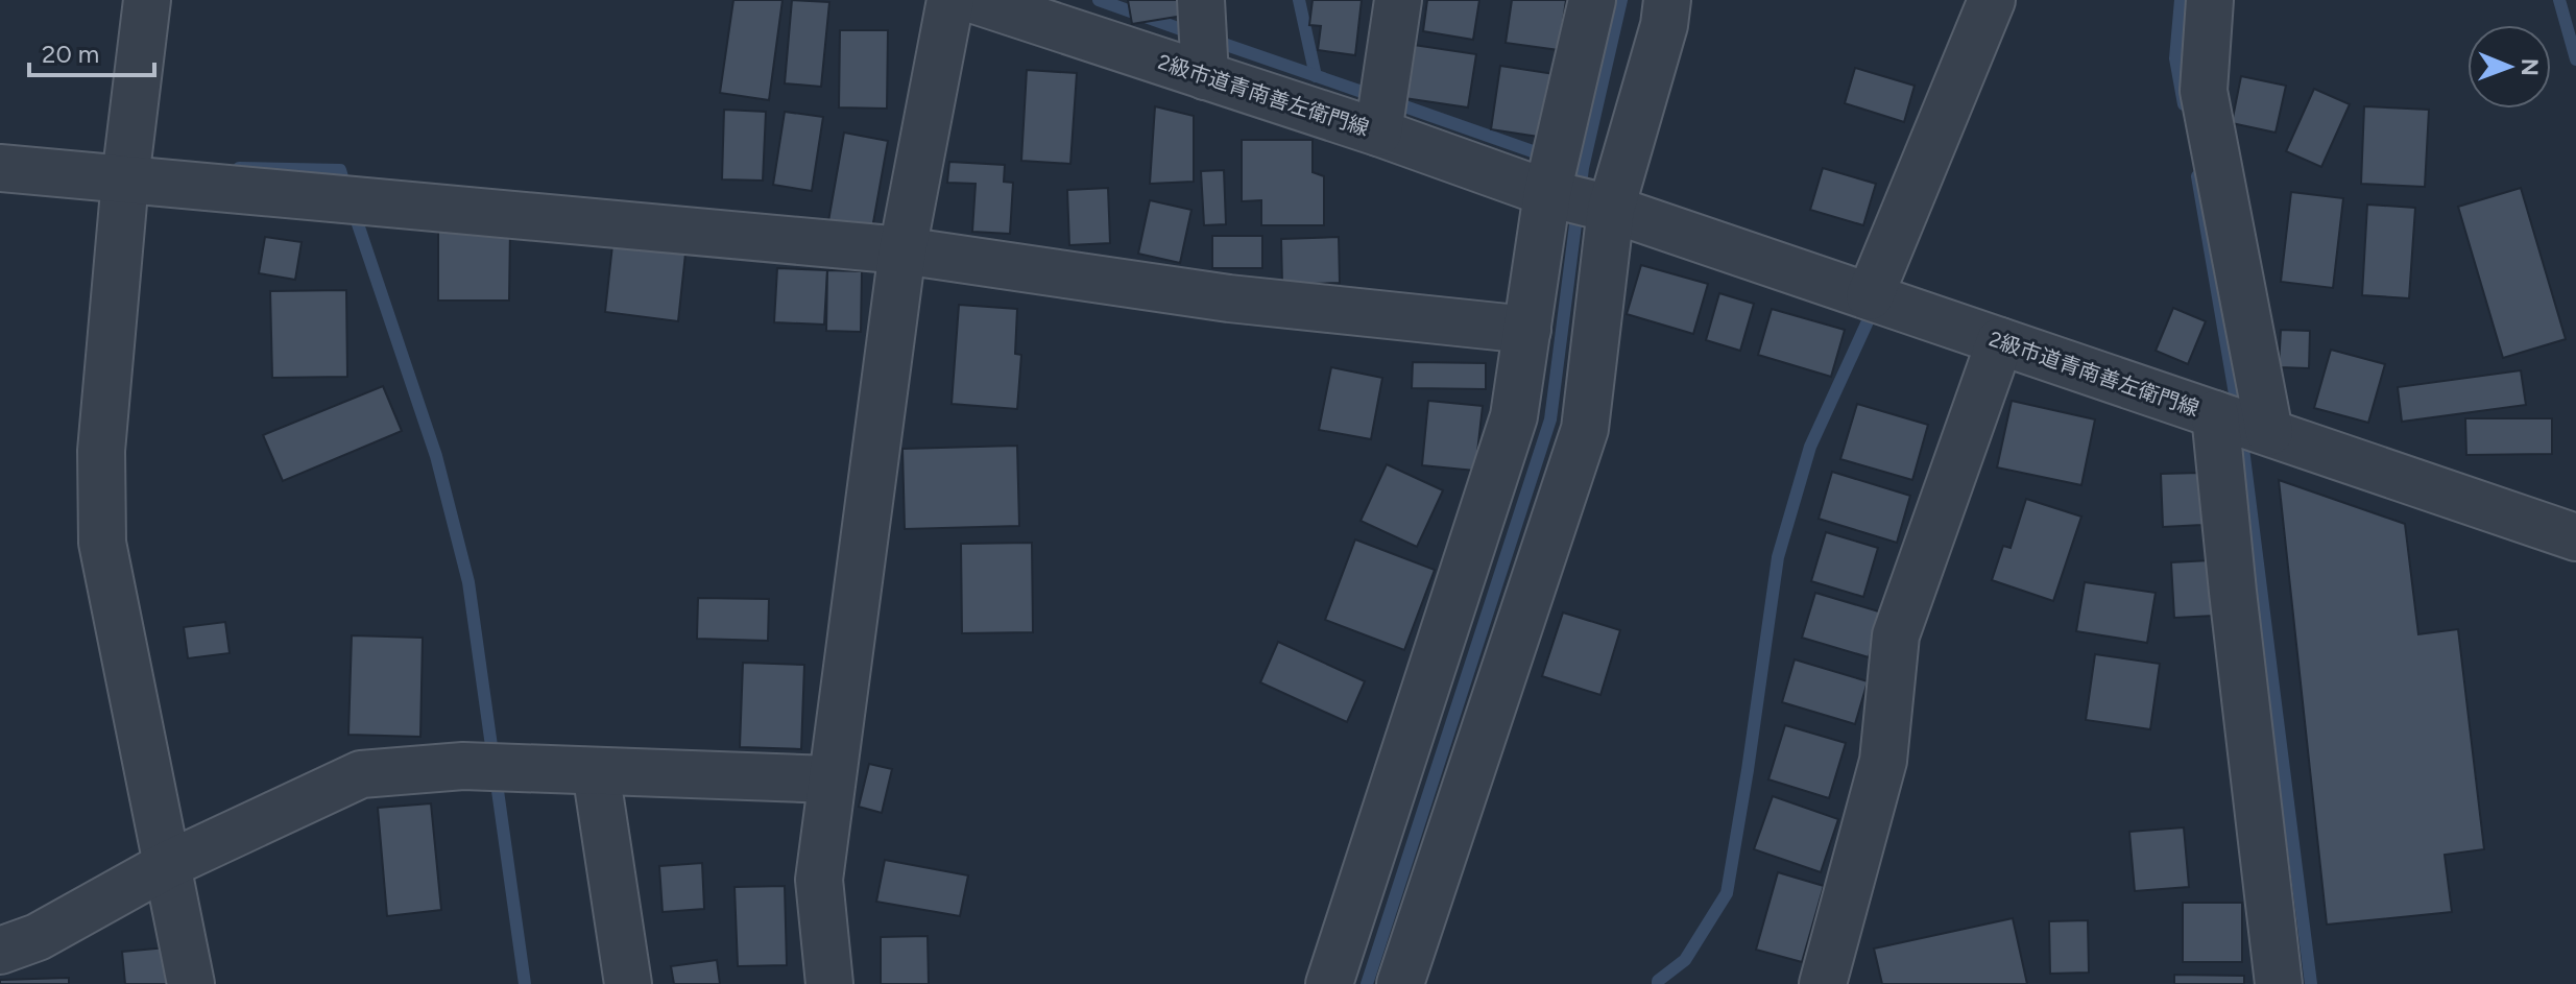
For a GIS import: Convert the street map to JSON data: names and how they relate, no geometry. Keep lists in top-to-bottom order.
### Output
{
  "streets": {
    "street": ["2級市道青南善左衛門線"]
  },
  "scale_bar": "20 m",
  "north": "right"
}
